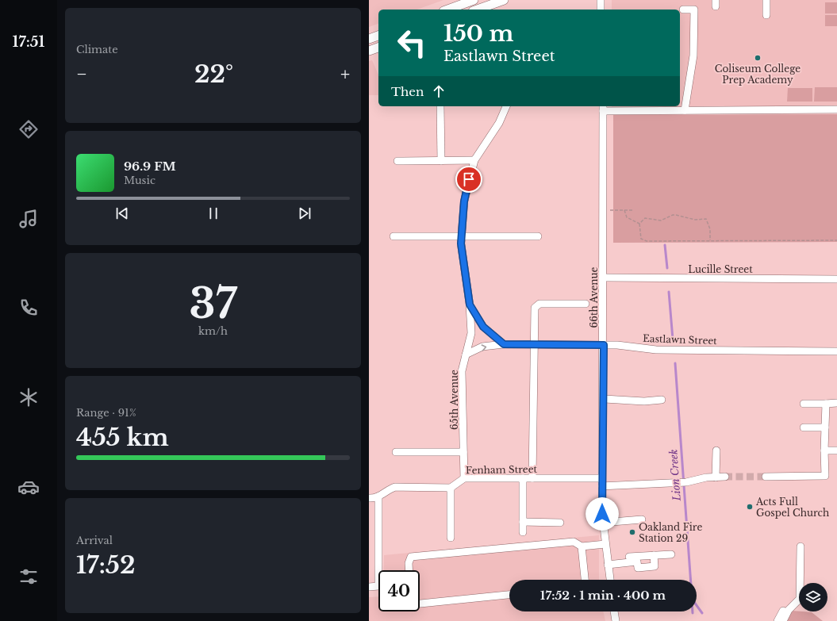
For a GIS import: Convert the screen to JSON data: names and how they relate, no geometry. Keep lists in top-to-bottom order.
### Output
{
  "streets": {
    "street": [
      "Lucille Street",
      "66th Avenue",
      "Eastlawn Street",
      "65th Avenue",
      "Fenham Street"
    ]
  },
  "crossings": [
    ["Lucille Street", "66th Avenue"],
    ["66th Avenue", "Eastlawn Street"],
    ["66th Avenue", "Fenham Street"],
    ["Eastlawn Street", "65th Avenue"],
    ["65th Avenue", "Fenham Street"]
  ],
  "water": ["Lion Creek"],
  "places": ["Coliseum College Prep Academy", "Acts Full Gospel Church", "Oakland Fire Station 29"],
  "page": {
    "tabs": "17:51",
    "tile": [
      "Climate",
      ["37", "km/h"],
      ["Range · 91%", "455 km"],
      ["Arrival", "17:52"]
    ],
    "turn": ["150 m", "Eastlawn Street"],
    "heat": ["−", "22°", "+"],
    "then": "Then",
    "song": ["96.9 FM", "Music"],
    "limit": "40",
    "trip": "17:52 · 1 min · 400 m"
  }
}
